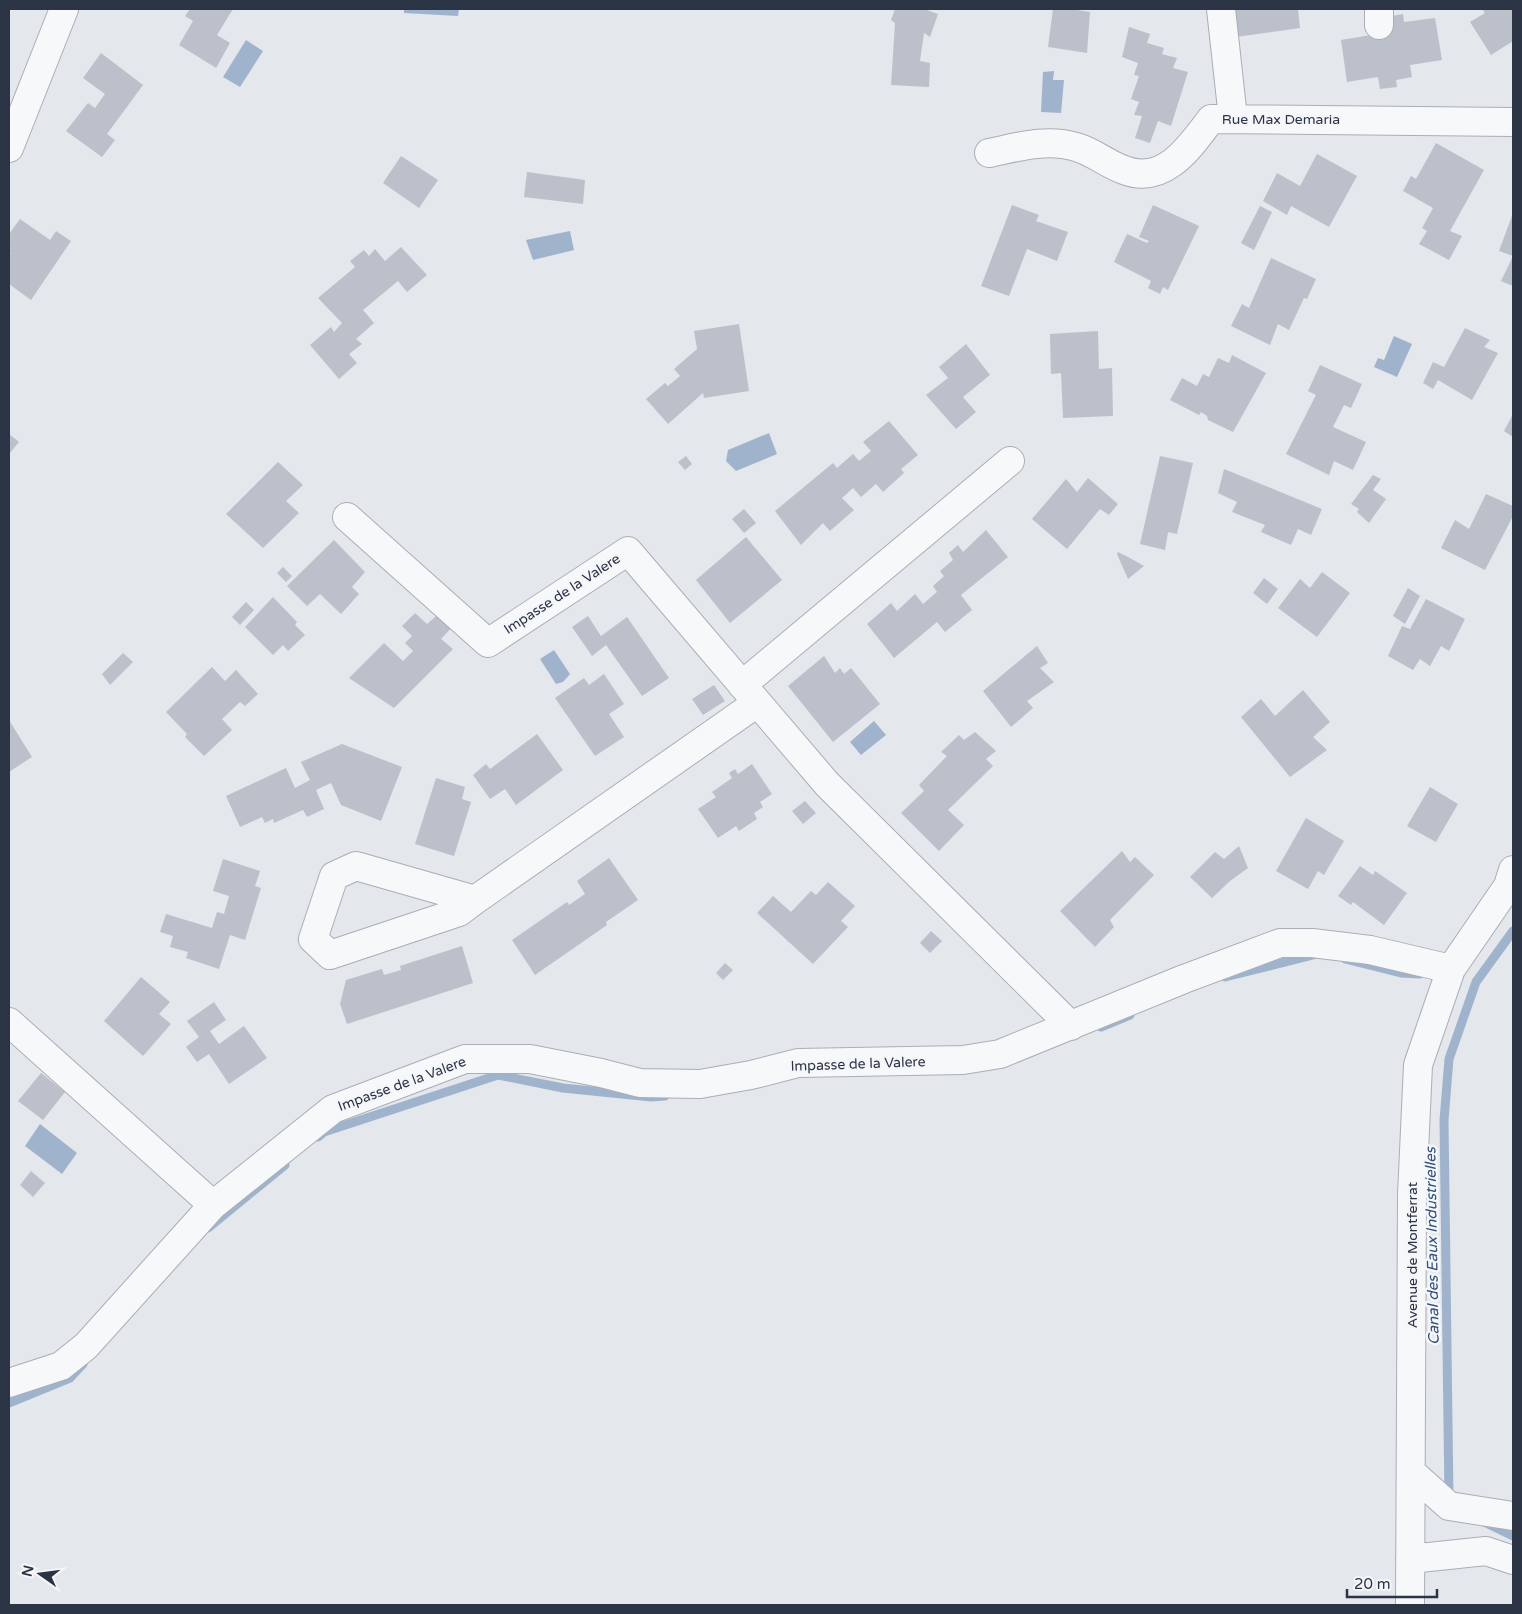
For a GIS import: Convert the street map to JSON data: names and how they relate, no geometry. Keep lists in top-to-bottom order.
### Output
{
  "streets": {
    "street": ["Rue Max Demaria", "Impasse de la Valere", "Avenue de Montferrat"]
  },
  "crossings": [
    ["Impasse de la Valere", "Avenue de Montferrat"]
  ],
  "water": ["Canal des Eaux Industrielles"],
  "scale_bar": "20 m",
  "north": "left"
}
